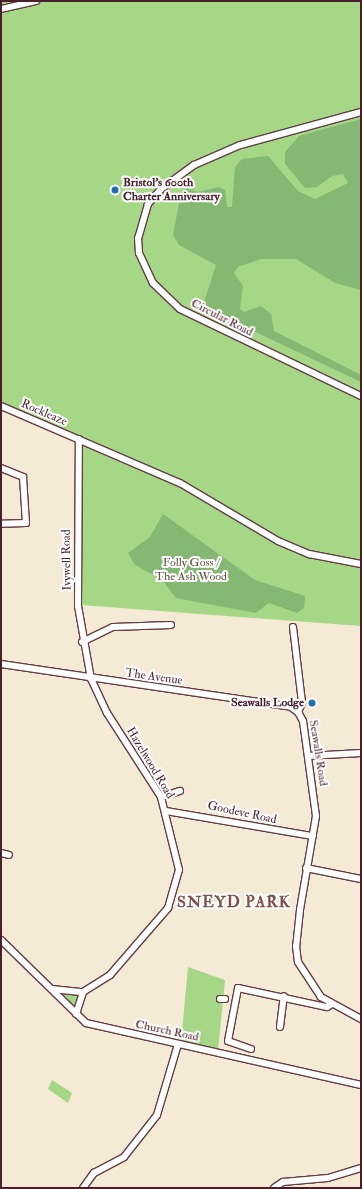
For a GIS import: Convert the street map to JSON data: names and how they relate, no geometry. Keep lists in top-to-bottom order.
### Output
{
  "streets": {
    "street": [
      "Circular Road",
      "Rockleaze",
      "Ivywell Road",
      "The Avenue",
      "Seawalls Road",
      "Hazelwood Road",
      "Goodeve Road",
      "Church Road"
    ]
  },
  "crossings": [
    ["Rockleaze", "Ivywell Road"],
    ["Ivywell Road", "The Avenue"],
    ["Ivywell Road", "Hazelwood Road"],
    ["The Avenue", "Seawalls Road"],
    ["The Avenue", "Hazelwood Road"],
    ["Seawalls Road", "Goodeve Road"],
    ["Hazelwood Road", "Goodeve Road"]
  ],
  "districts": ["SNEYD PARK"],
  "parks": ["Folly Goss / The Ash Wood"],
  "places": ["Bristol's 600th Charter Anniversary", "Seawalls Lodge"]
}
